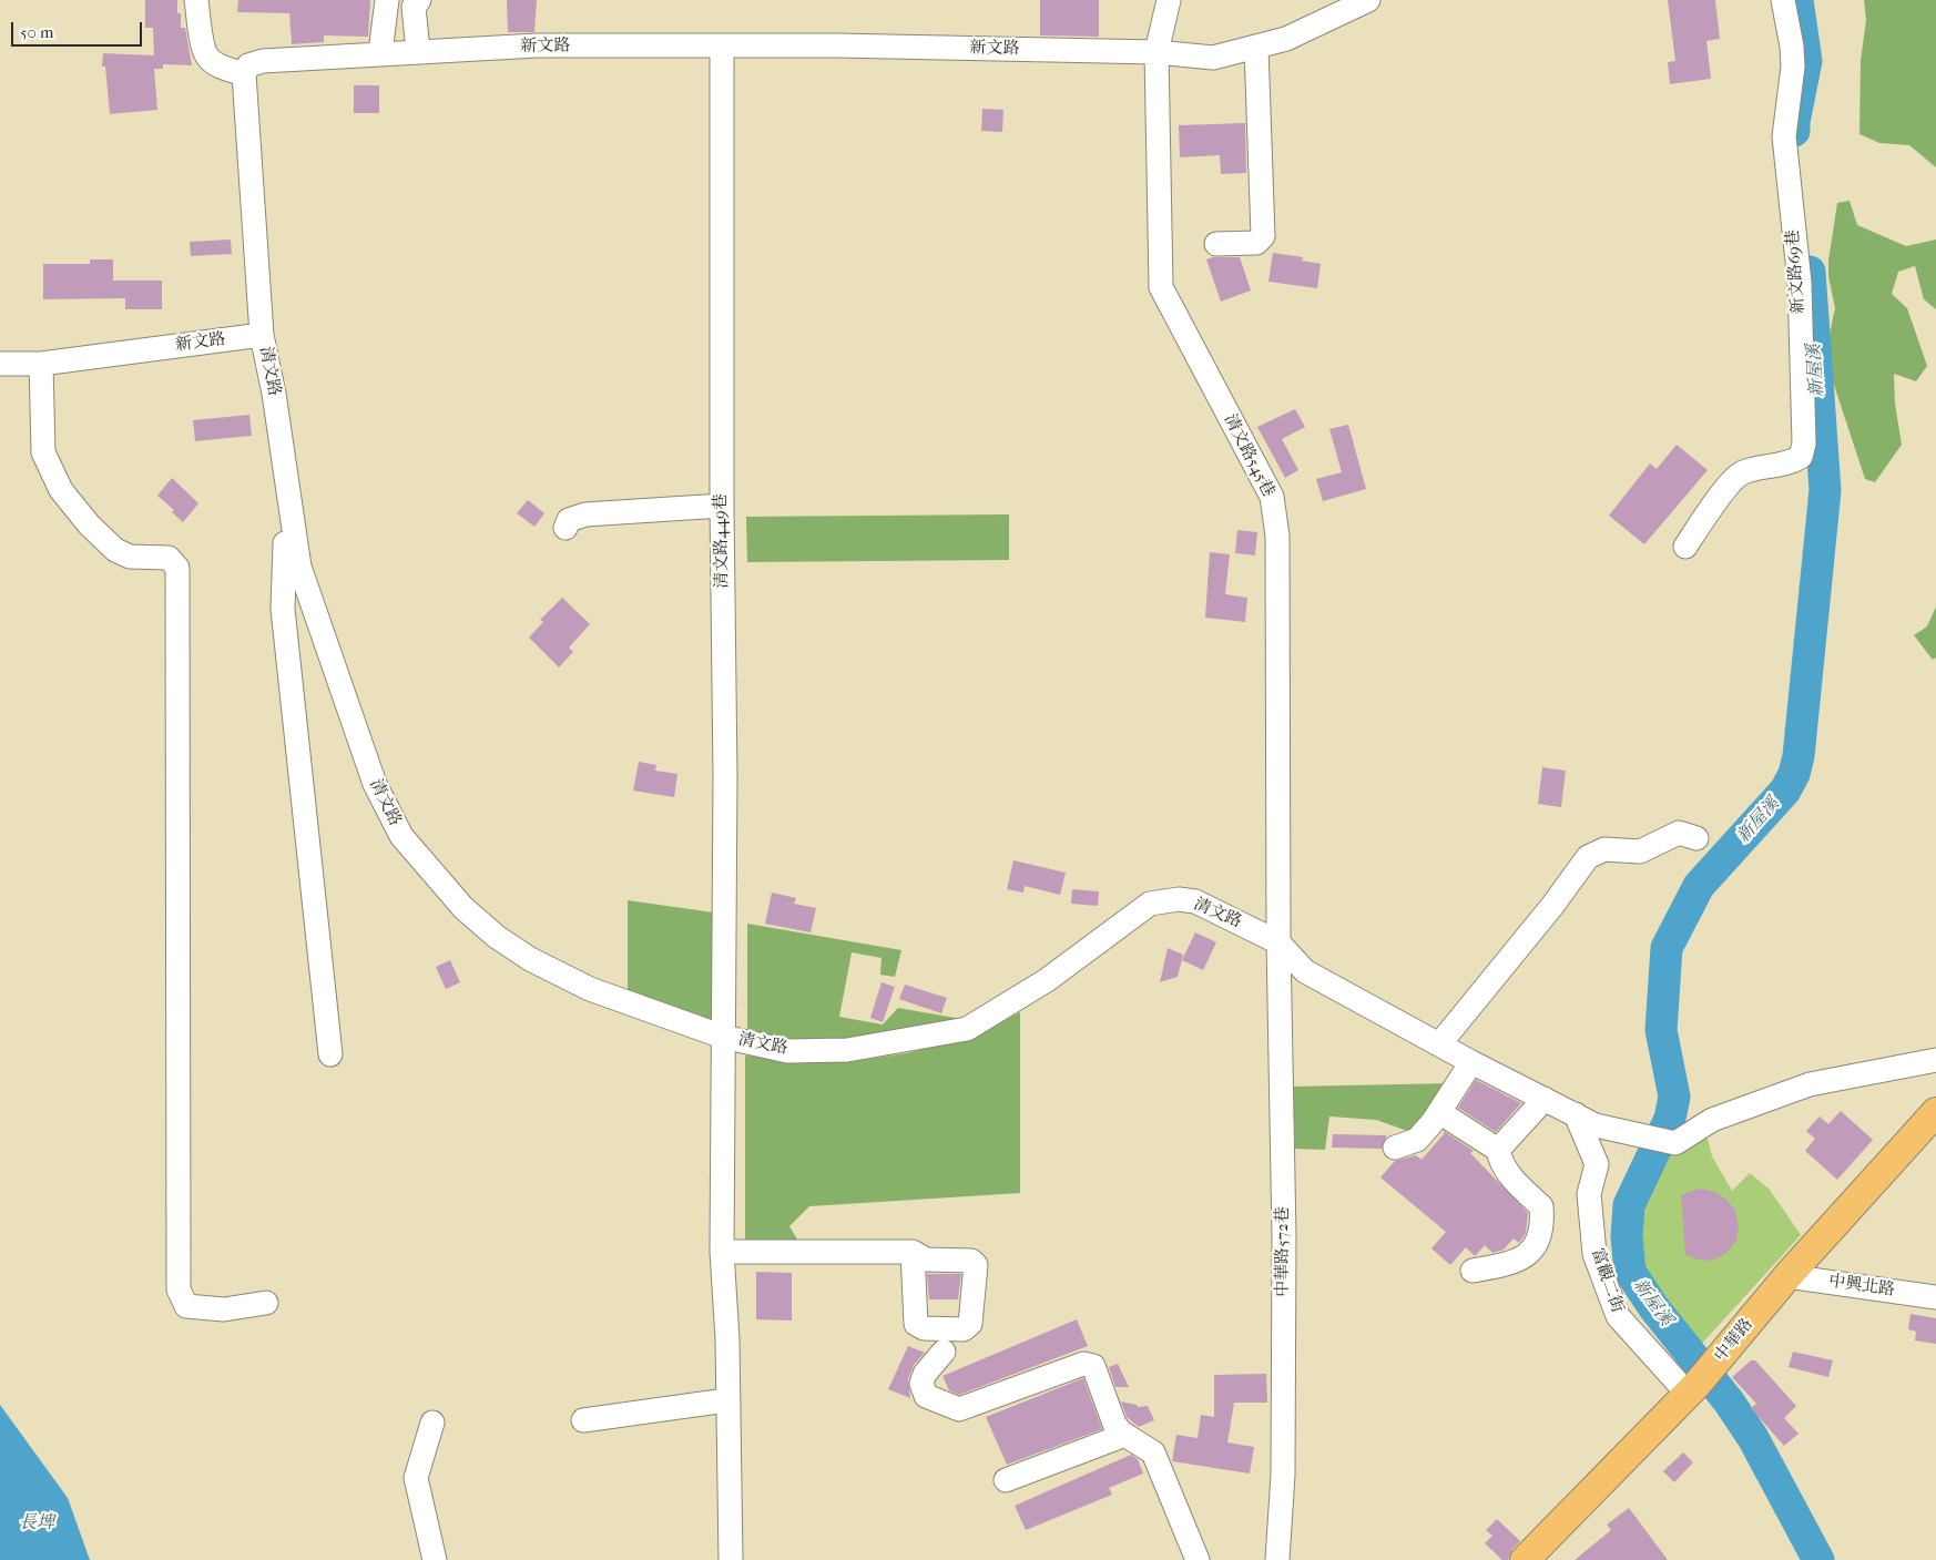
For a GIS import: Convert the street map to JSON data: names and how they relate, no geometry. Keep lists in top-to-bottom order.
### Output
{
  "streets": {
    "main road": ["中華路"],
    "street": [
      "新文路",
      "新文路69巷",
      "清文路",
      "清文路545巷",
      "清文路449巷",
      "中華路572巷",
      "富觀二街",
      "中興北路"
    ]
  },
  "crossings": [
    ["新文路", "清文路"],
    ["新文路", "清文路545巷"],
    ["新文路", "清文路449巷"],
    ["清文路", "清文路545巷"],
    ["清文路", "清文路449巷"],
    ["清文路", "中華路572巷"],
    ["清文路", "富觀二街"],
    ["清文路545巷", "中華路572巷"],
    ["富觀二街", "中華路"],
    ["中興北路", "中華路"]
  ],
  "water": ["新屋溪", "長埤"],
  "scale_bar": "50 m"
}
